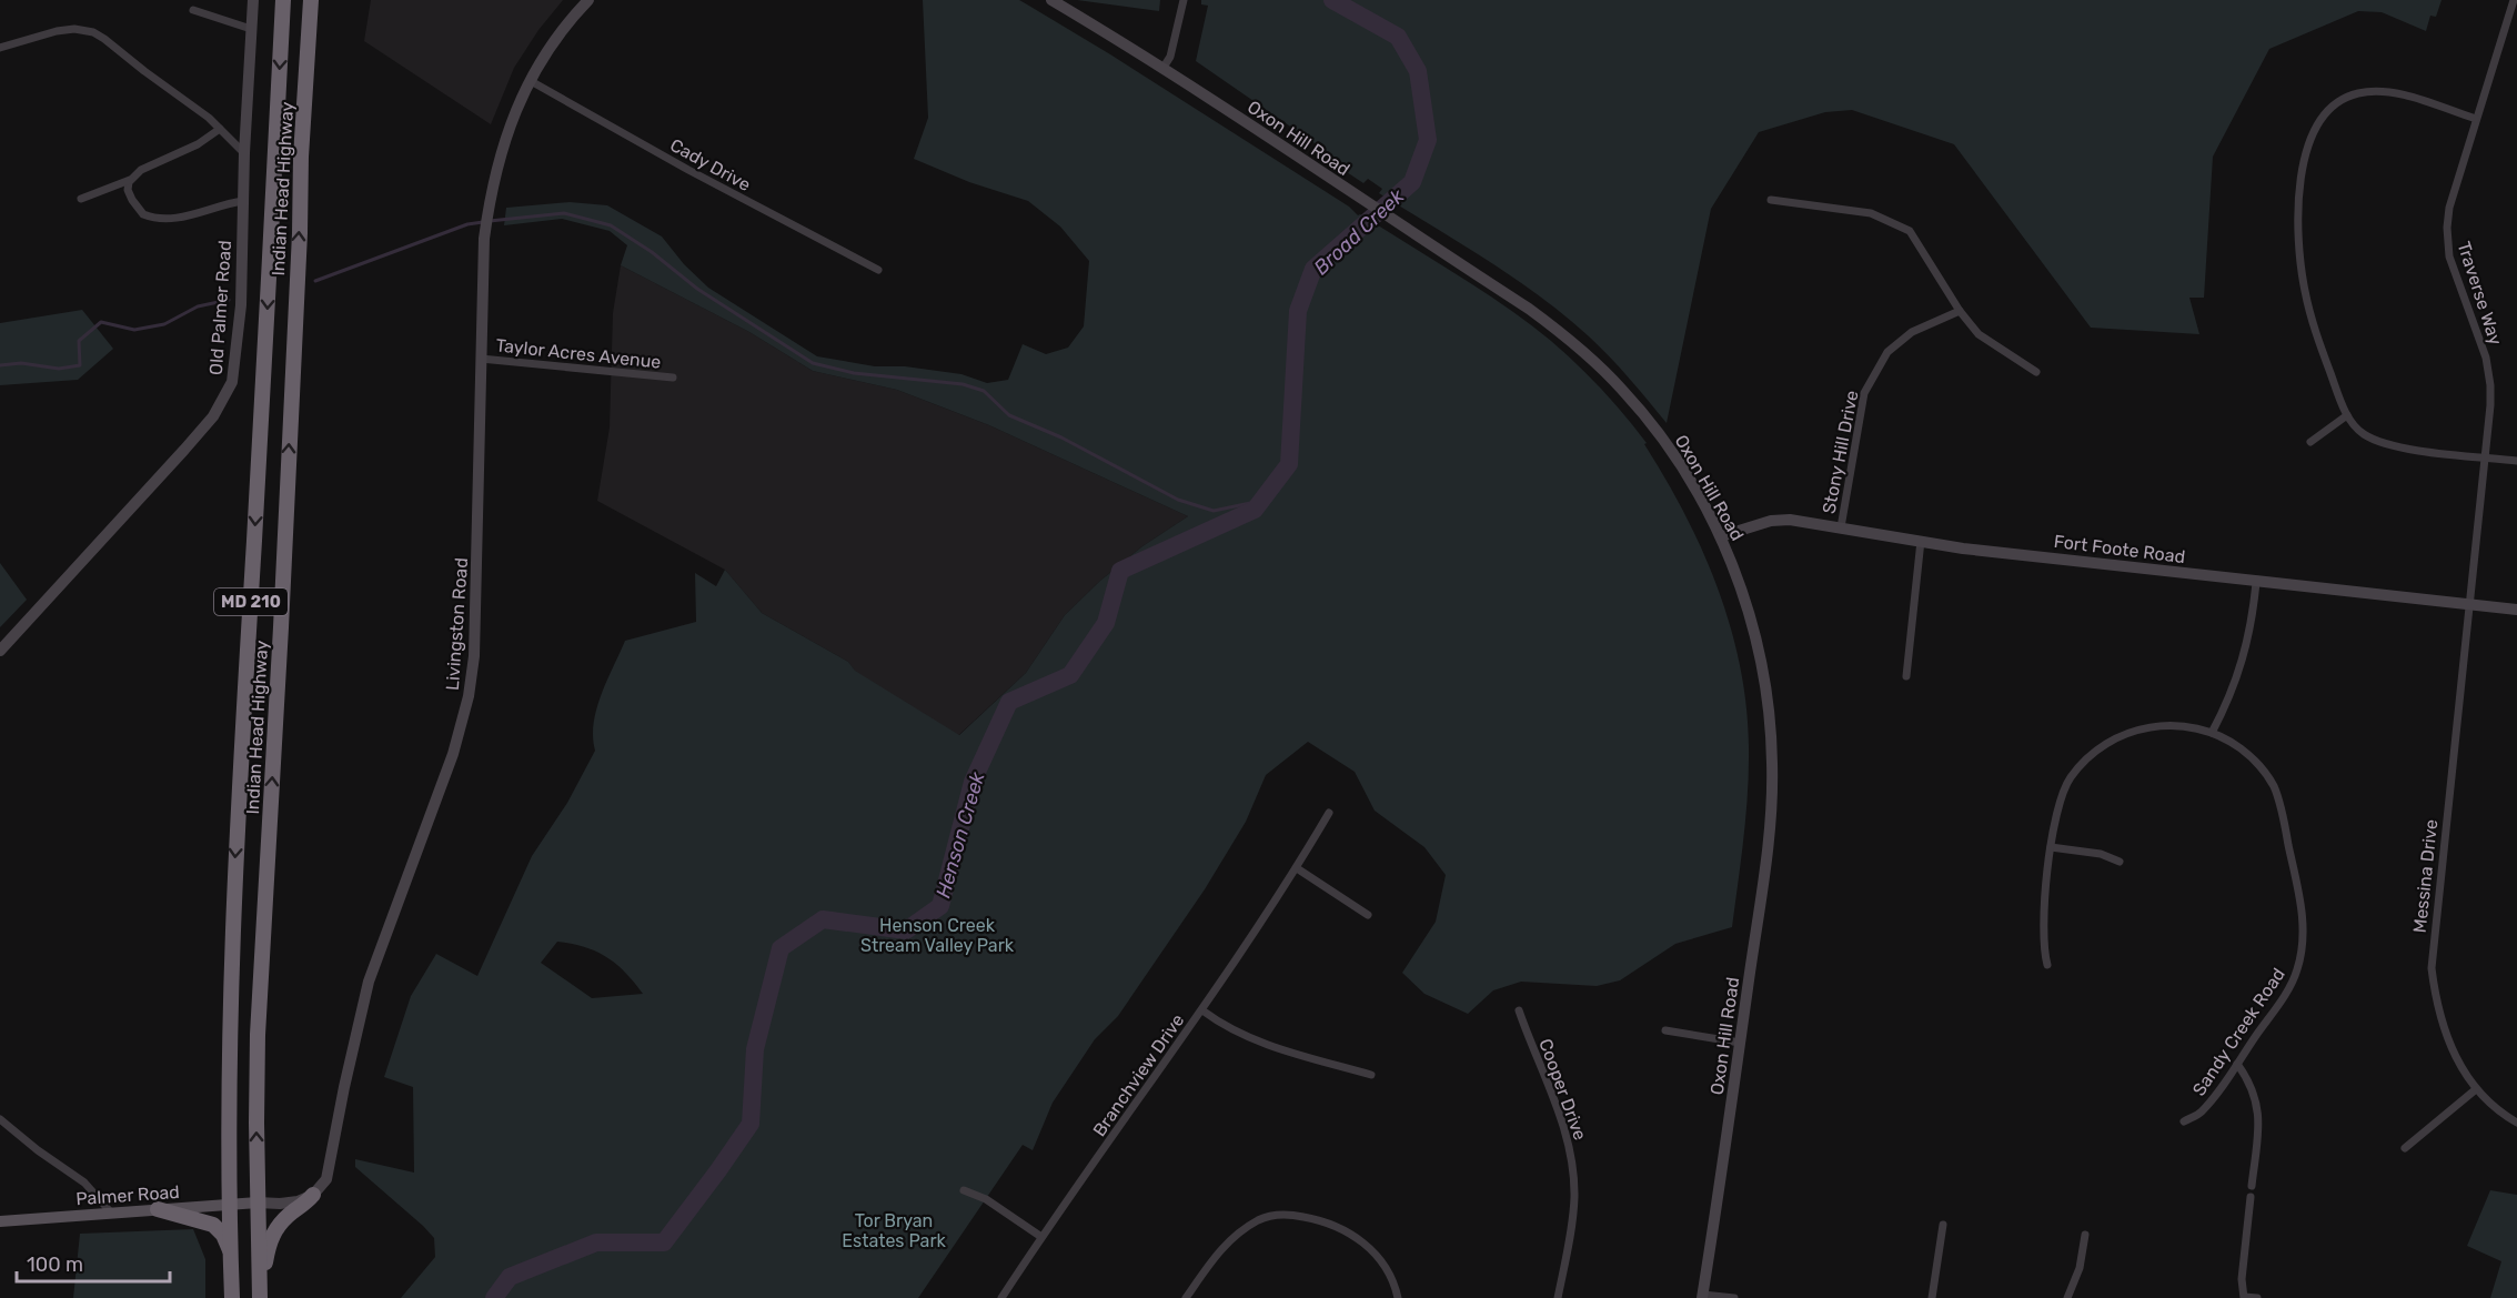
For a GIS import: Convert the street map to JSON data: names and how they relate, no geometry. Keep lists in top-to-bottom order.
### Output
{
  "streets": {
    "highway": ["Indian Head Highway", "MD 210"],
    "main road": [
      "Oxon Hill Road",
      "Old Palmer Road",
      "Fort Foote Road",
      "Livingston Road",
      "Palmer Road"
    ],
    "street": [
      "Cady Drive",
      "Traverse Way",
      "Taylor Acres Avenue",
      "Stony Hill Drive",
      "Messina Drive",
      "Sandy Creek Road",
      "Branchview Drive",
      "Cooper Drive"
    ]
  },
  "crossings": [
    ["Oxon Hill Road", "Fort Foote Road"],
    ["Cady Drive", "Livingston Road"],
    ["Indian Head Highway", "Palmer Road"],
    ["Traverse Way", "Fort Foote Road"],
    ["Traverse Way", "Messina Drive"],
    ["Taylor Acres Avenue", "Livingston Road"],
    ["Stony Hill Drive", "Fort Foote Road"],
    ["Fort Foote Road", "Messina Drive"]
  ],
  "water": ["Broad Creek", "Henson Creek"],
  "parks": ["Henson Creek Stream Valley Park", "Tor Bryan Estates Park"],
  "scale_bar": "100 m"
}
